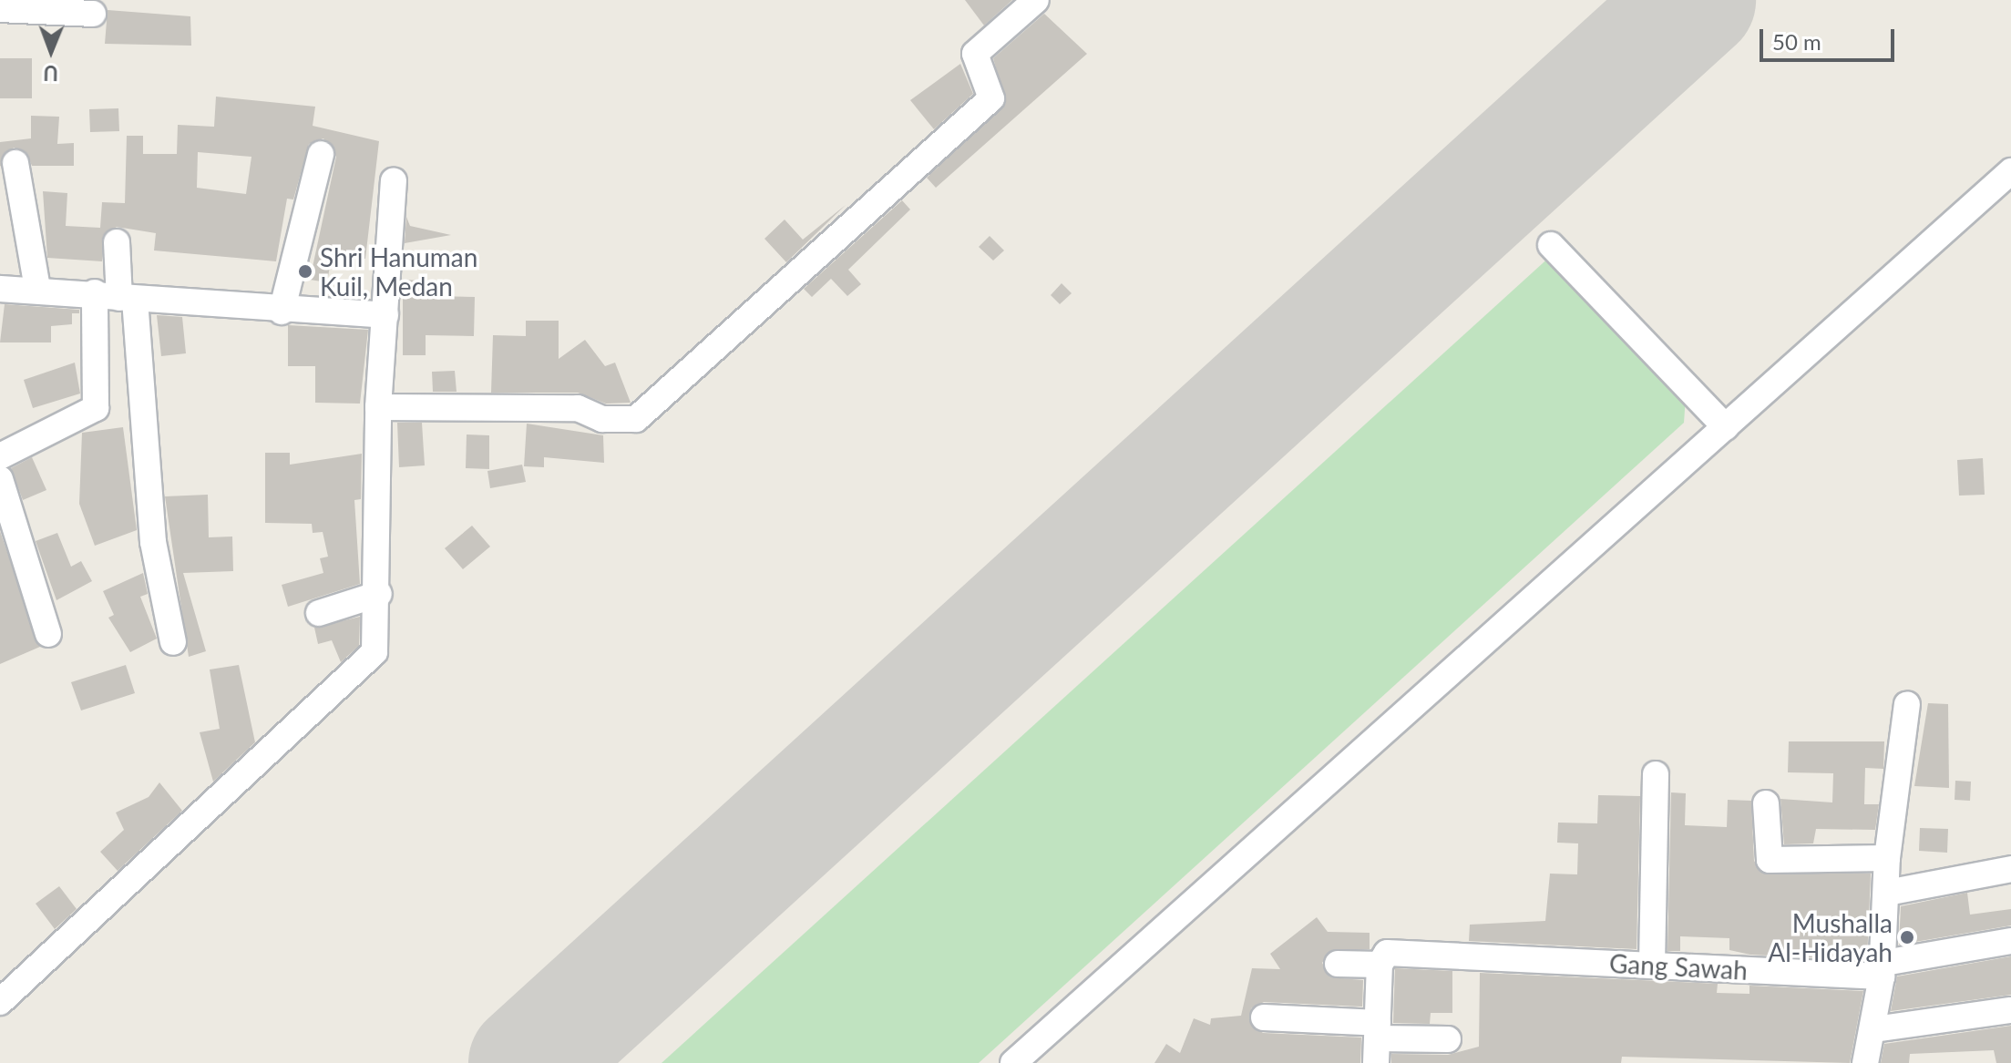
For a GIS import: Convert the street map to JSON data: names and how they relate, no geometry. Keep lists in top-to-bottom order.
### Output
{
  "streets": {
    "street": ["Gang Sawah"]
  },
  "places": ["Shri Hanuman Kuil, Medan", "Mushalla Al-Hidayah"],
  "scale_bar": "50 m",
  "north": "bottom"
}
